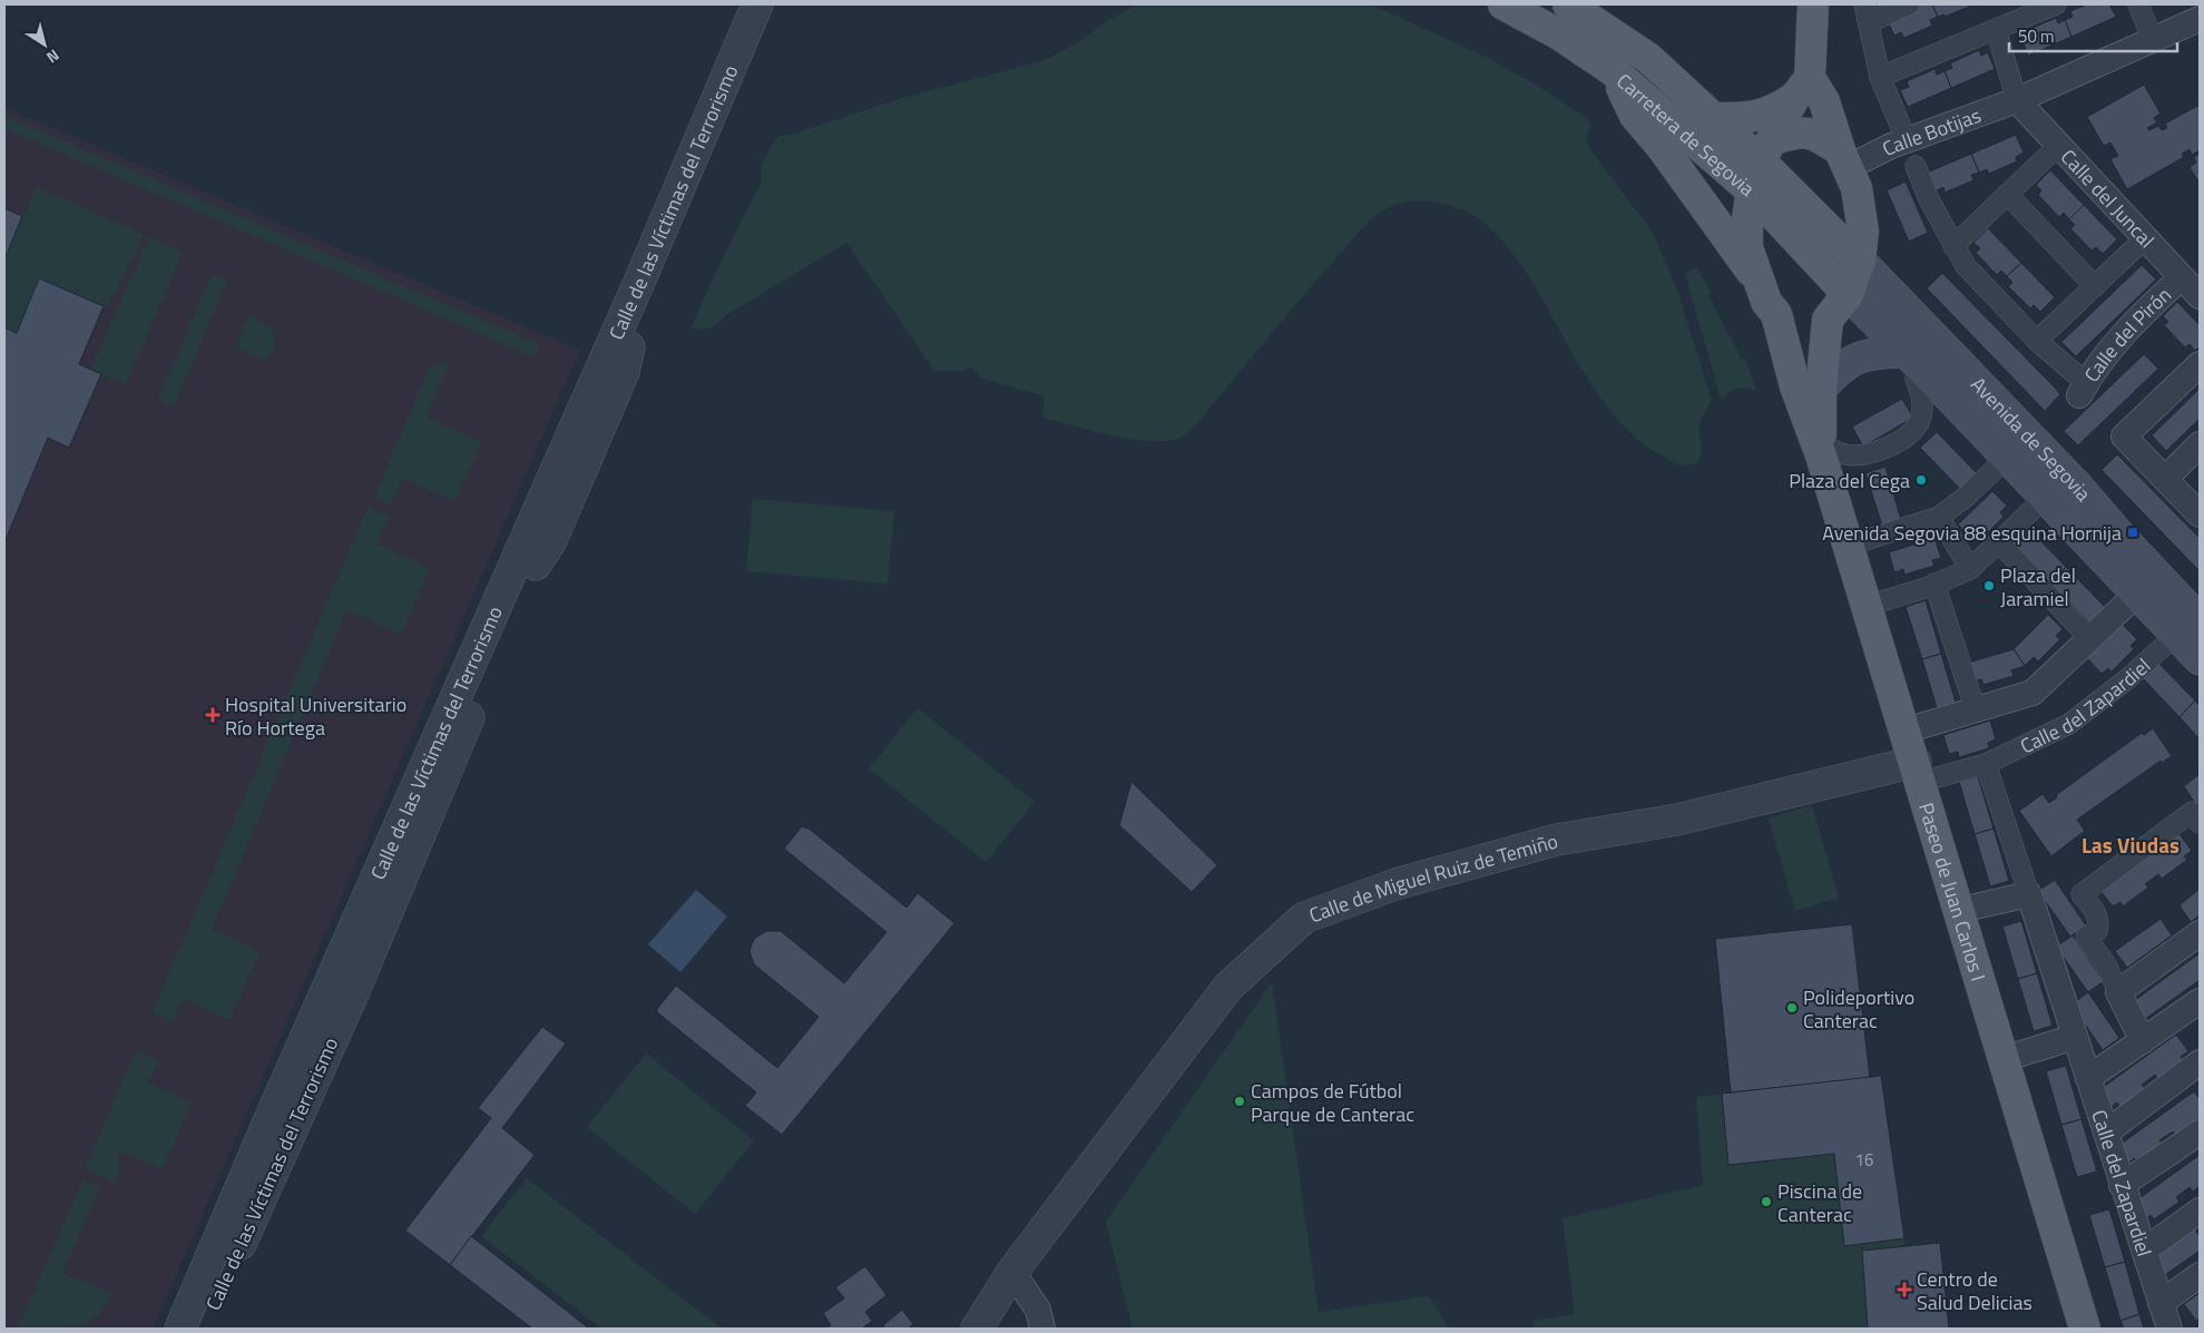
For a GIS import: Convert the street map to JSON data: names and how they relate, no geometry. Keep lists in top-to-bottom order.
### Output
{
  "streets": {
    "main road": ["Carretera de Segovia", "Avenida de Segovia", "Paseo de Juan Carlos I"],
    "street": [
      "Calle Botijas",
      "Calle del Juncal",
      "Calle de las Víctimas del Terrorismo",
      "Calle del Pirón",
      "Calle del Zapardiel",
      "Calle de Miguel Ruiz de Temiño"
    ]
  },
  "crossings": [
    ["Calle Botijas", "Calle del Juncal"],
    ["Carretera de Segovia", "Avenida de Segovia"],
    ["Carretera de Segovia", "Paseo de Juan Carlos I"],
    ["Calle del Juncal", "Calle del Pirón"],
    ["Avenida de Segovia", "Calle del Zapardiel"],
    ["Avenida de Segovia", "Paseo de Juan Carlos I"],
    ["Calle del Zapardiel", "Calle de Miguel Ruiz de Temiño"],
    ["Calle del Zapardiel", "Paseo de Juan Carlos I"],
    ["Calle de Miguel Ruiz de Temiño", "Paseo de Juan Carlos I"]
  ],
  "districts": ["Las Viudas"],
  "places": {
    "other": [
      "Plaza del Cega",
      "Plaza del Jaramiel",
      "Polideportivo Canterac",
      "Campos de Fútbol Parque de Canterac",
      "Piscina de Canterac"
    ],
    "transit": ["Avenida Segovia 88 esquina Hornija"],
    "health": ["Hospital Universitario Río Hortega", "Centro de Salud Delicias"]
  },
  "house_numbers": ["16"],
  "scale_bar": "50 m",
  "north": "bottom right"
}
